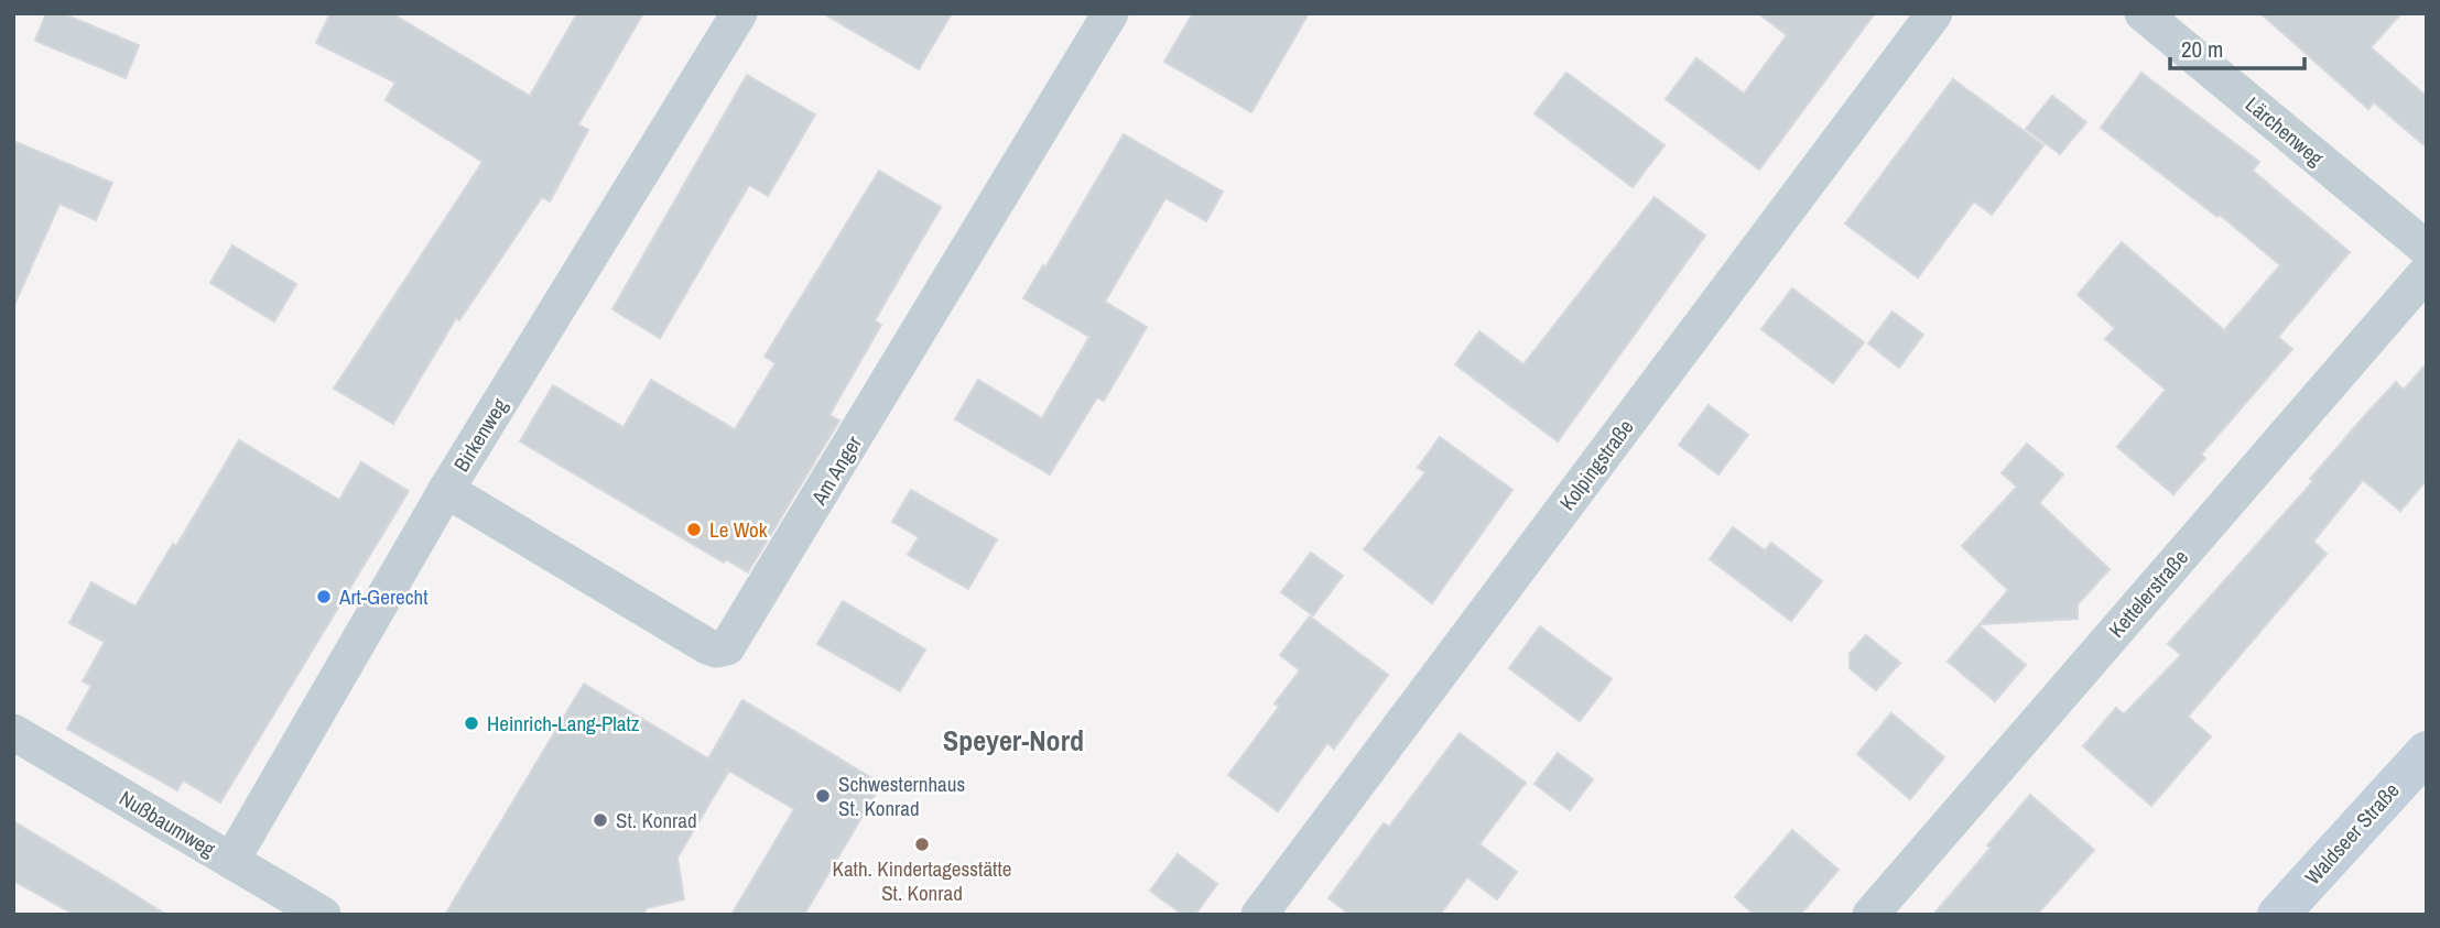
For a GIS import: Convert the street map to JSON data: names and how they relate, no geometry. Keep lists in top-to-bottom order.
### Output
{
  "streets": {
    "main road": ["Waldseer Straße"],
    "street": [
      "Lärchenweg",
      "Birkenweg",
      "Kolpingstraße",
      "Am Anger",
      "Kettelerstraße",
      "Nußbaumweg"
    ]
  },
  "crossings": [
    ["Birkenweg", "Am Anger"],
    ["Birkenweg", "Nußbaumweg"]
  ],
  "districts": ["Speyer-Nord"],
  "places": [
    "Le Wok",
    "Art-Gerecht",
    "Heinrich-Lang-Platz",
    "Schwesternhaus St. Konrad",
    "St. Konrad",
    "Kath. Kindertagesstätte St. Konrad"
  ],
  "scale_bar": "20 m"
}
